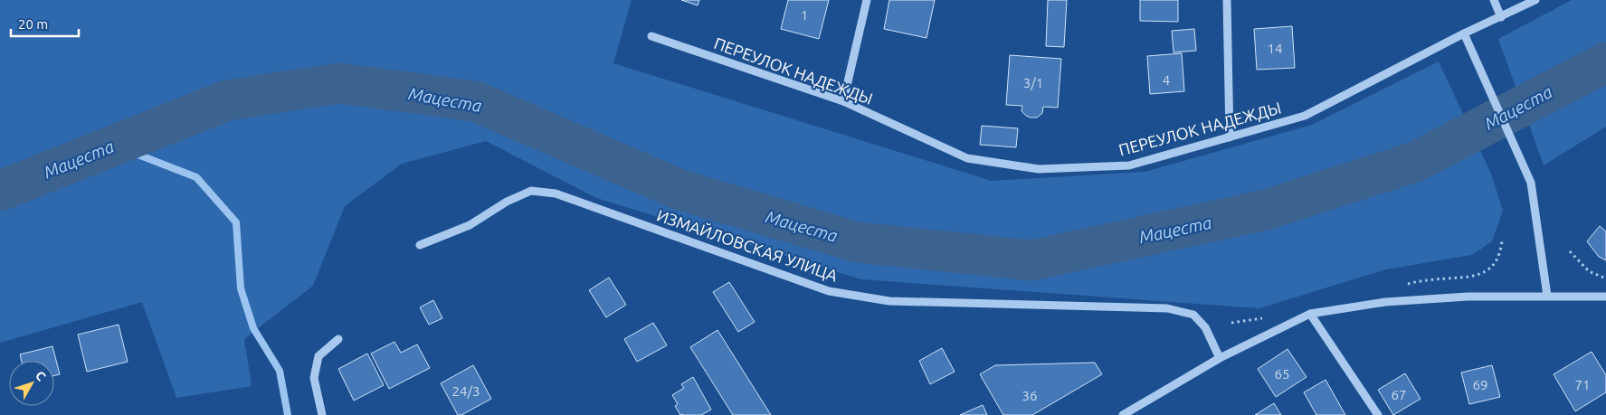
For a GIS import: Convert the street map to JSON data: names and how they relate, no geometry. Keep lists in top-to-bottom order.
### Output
{
  "streets": {
    "street": ["ПЕРЕУЛОК НАДЕЖДЫ", "ИЗМАЙЛОВСКАЯ УЛИЦА"]
  },
  "water": ["Мацеста"],
  "house_numbers": [
    "1",
    "14",
    "4",
    "3/1",
    "65",
    "69",
    "71",
    "24/3",
    "67",
    "36"
  ],
  "scale_bar": "20 m",
  "north": "top right"
}
